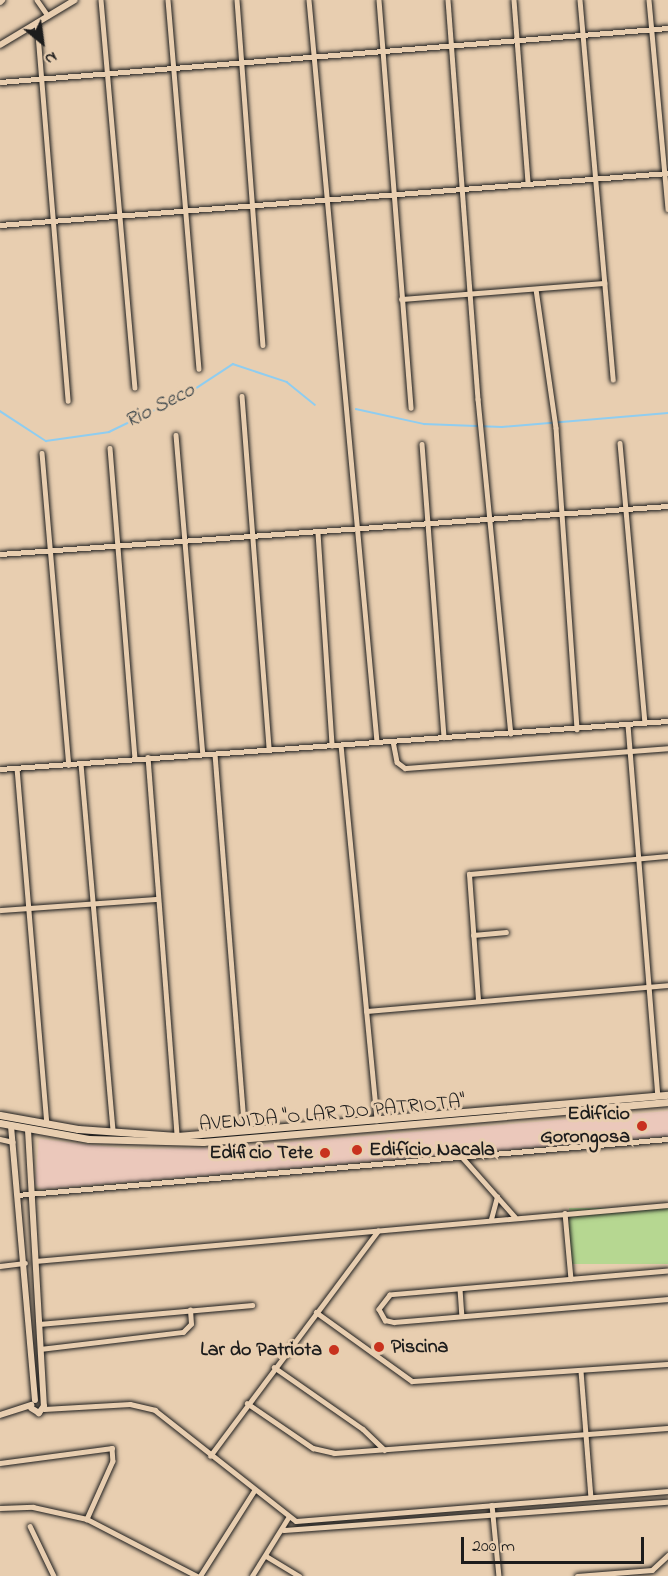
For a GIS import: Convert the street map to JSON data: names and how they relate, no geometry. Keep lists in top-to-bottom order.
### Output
{
  "streets": {
    "main road": ["AVENIDA \"O LAR DO PATRIOTA\""]
  },
  "water": ["Rio Seco"],
  "places": [
    "Edifício Gorongosa",
    "Edifício Nacala",
    "Edificio Tete",
    "Piscina",
    "Lar do Patriota"
  ],
  "scale_bar": "200 m",
  "north": "bottom right"
}
